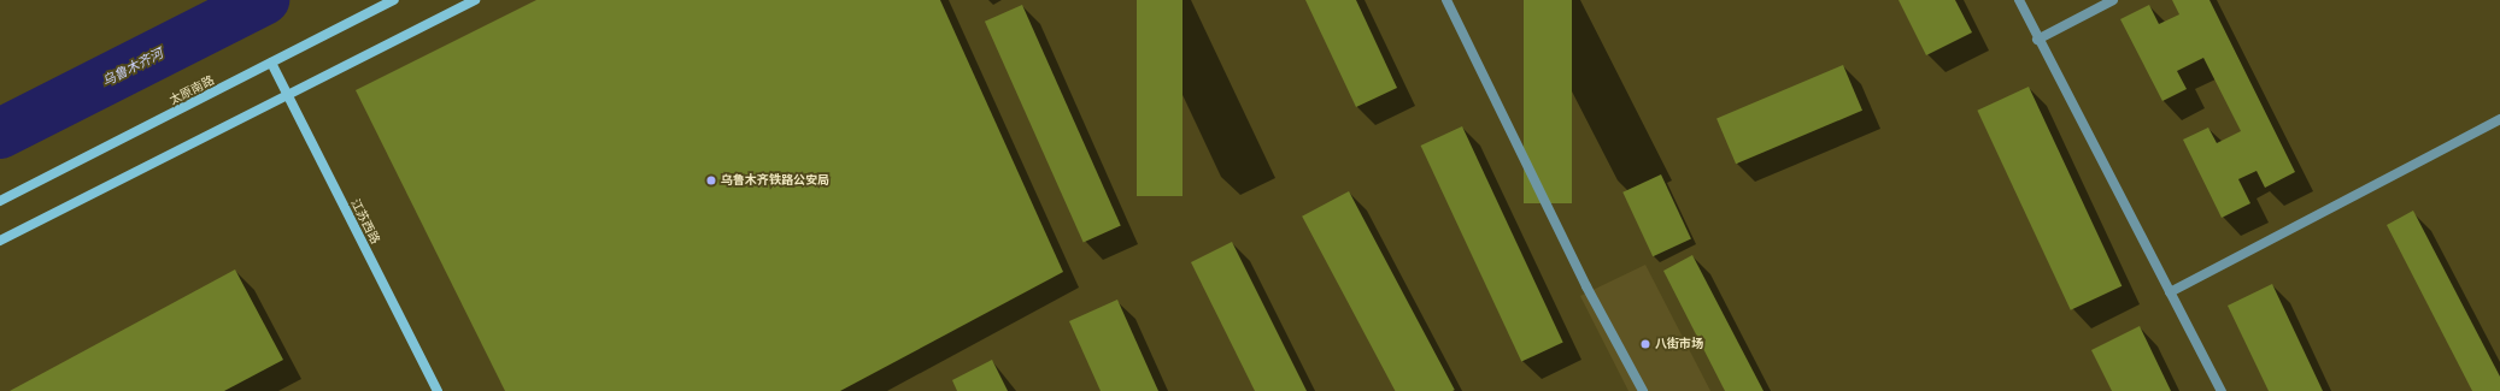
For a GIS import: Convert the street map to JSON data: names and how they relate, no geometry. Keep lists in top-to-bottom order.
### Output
{
  "streets": {
    "main road": ["太原南路", "江苏西路"]
  },
  "crossings": [
    ["太原南路", "江苏西路"]
  ],
  "water": ["乌鲁木齐河"],
  "places": ["乌鲁木齐铁路公安局", "八街市场"]
}
